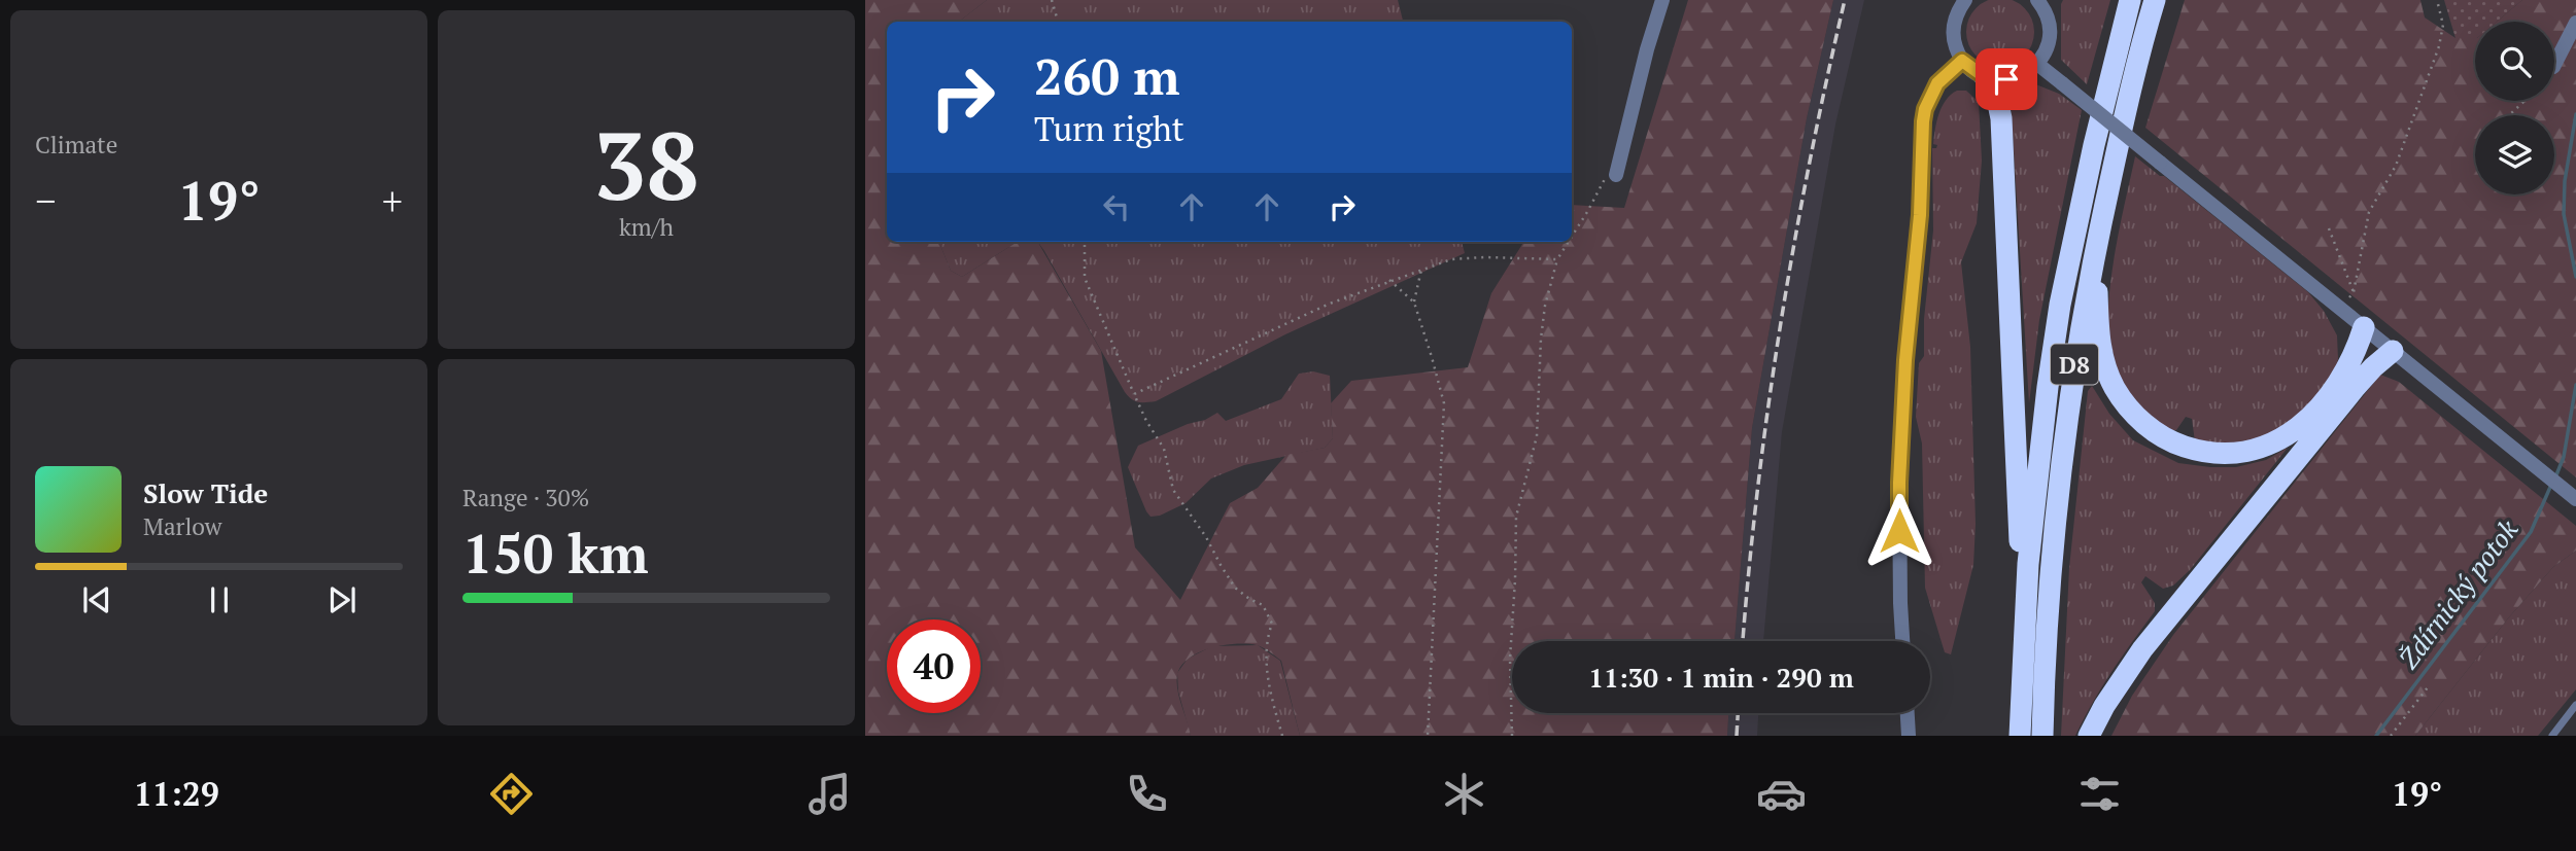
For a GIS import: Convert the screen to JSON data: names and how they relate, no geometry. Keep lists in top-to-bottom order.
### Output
{
  "streets": {
    "highway": ["D8"]
  },
  "water": ["Ždírnický potok"],
  "page": {
    "tile": [
      "Climate",
      ["38", "km/h"],
      ["Range · 30%", "150 km"]
    ],
    "turn": ["260 m", "Turn right"],
    "heat": ["−", "19°", "+"],
    "song": ["Slow Tide", "Marlow"],
    "limit": "40",
    "trip": "11:30 · 1 min · 290 m",
    "tabs": ["11:29", "19°"]
  }
}
